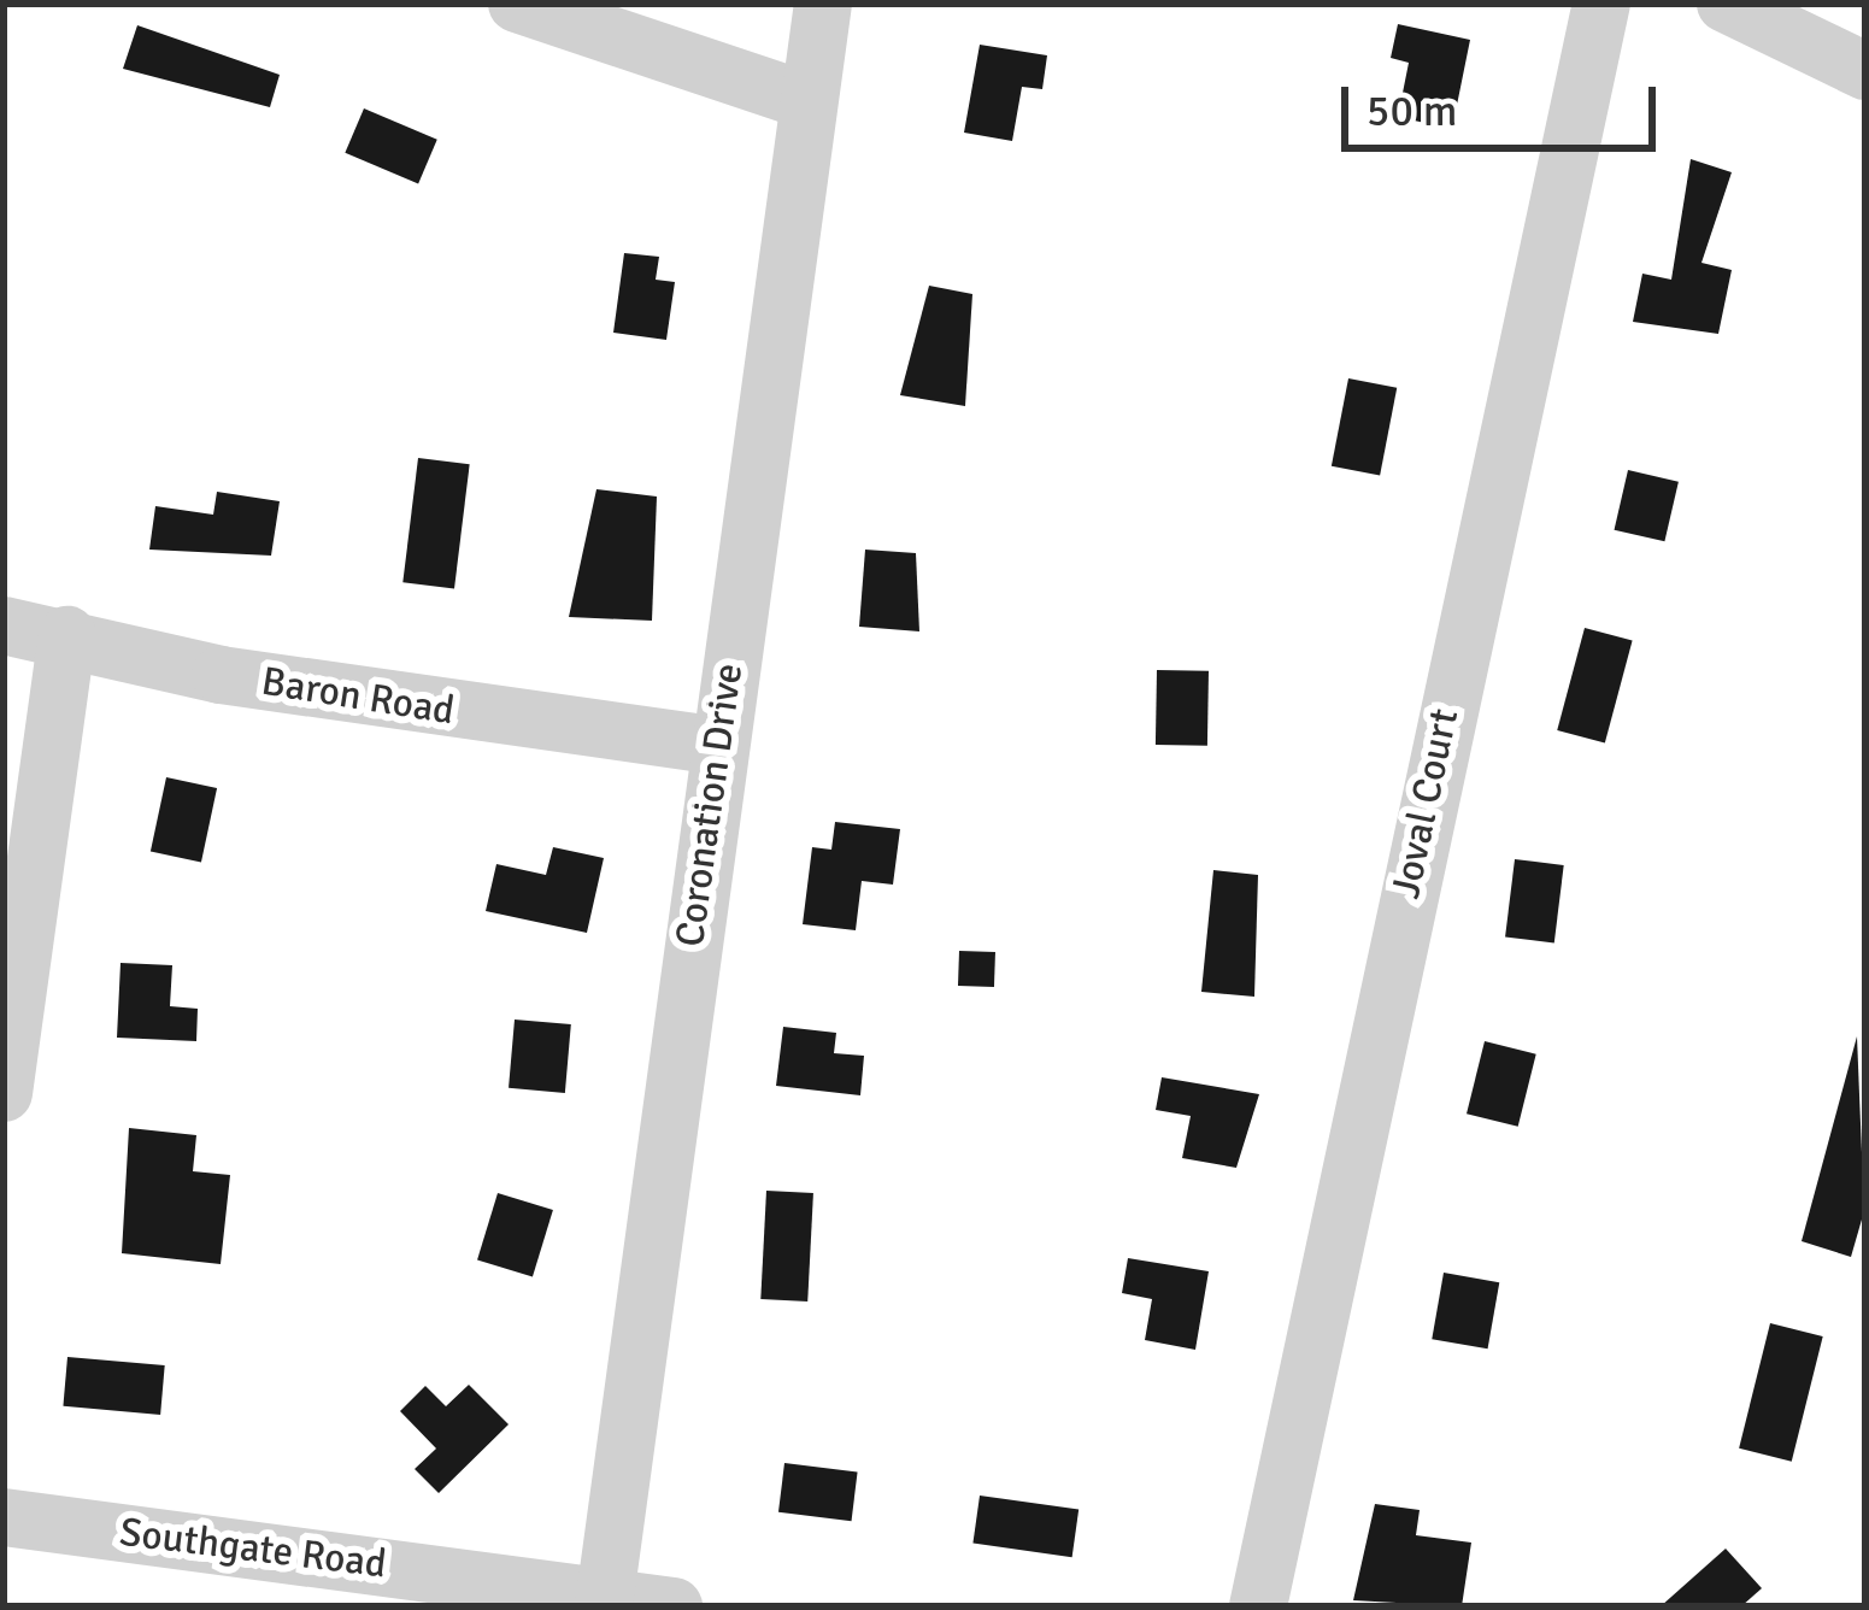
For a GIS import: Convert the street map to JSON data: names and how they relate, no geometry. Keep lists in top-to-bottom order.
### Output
{
  "streets": {
    "street": [
      "Baron Road",
      "Joval Court",
      "Coronation Drive",
      "Southgate Road"
    ]
  },
  "crossings": [
    ["Baron Road", "Coronation Drive"],
    ["Coronation Drive", "Southgate Road"]
  ],
  "scale_bar": "50 m"
}
